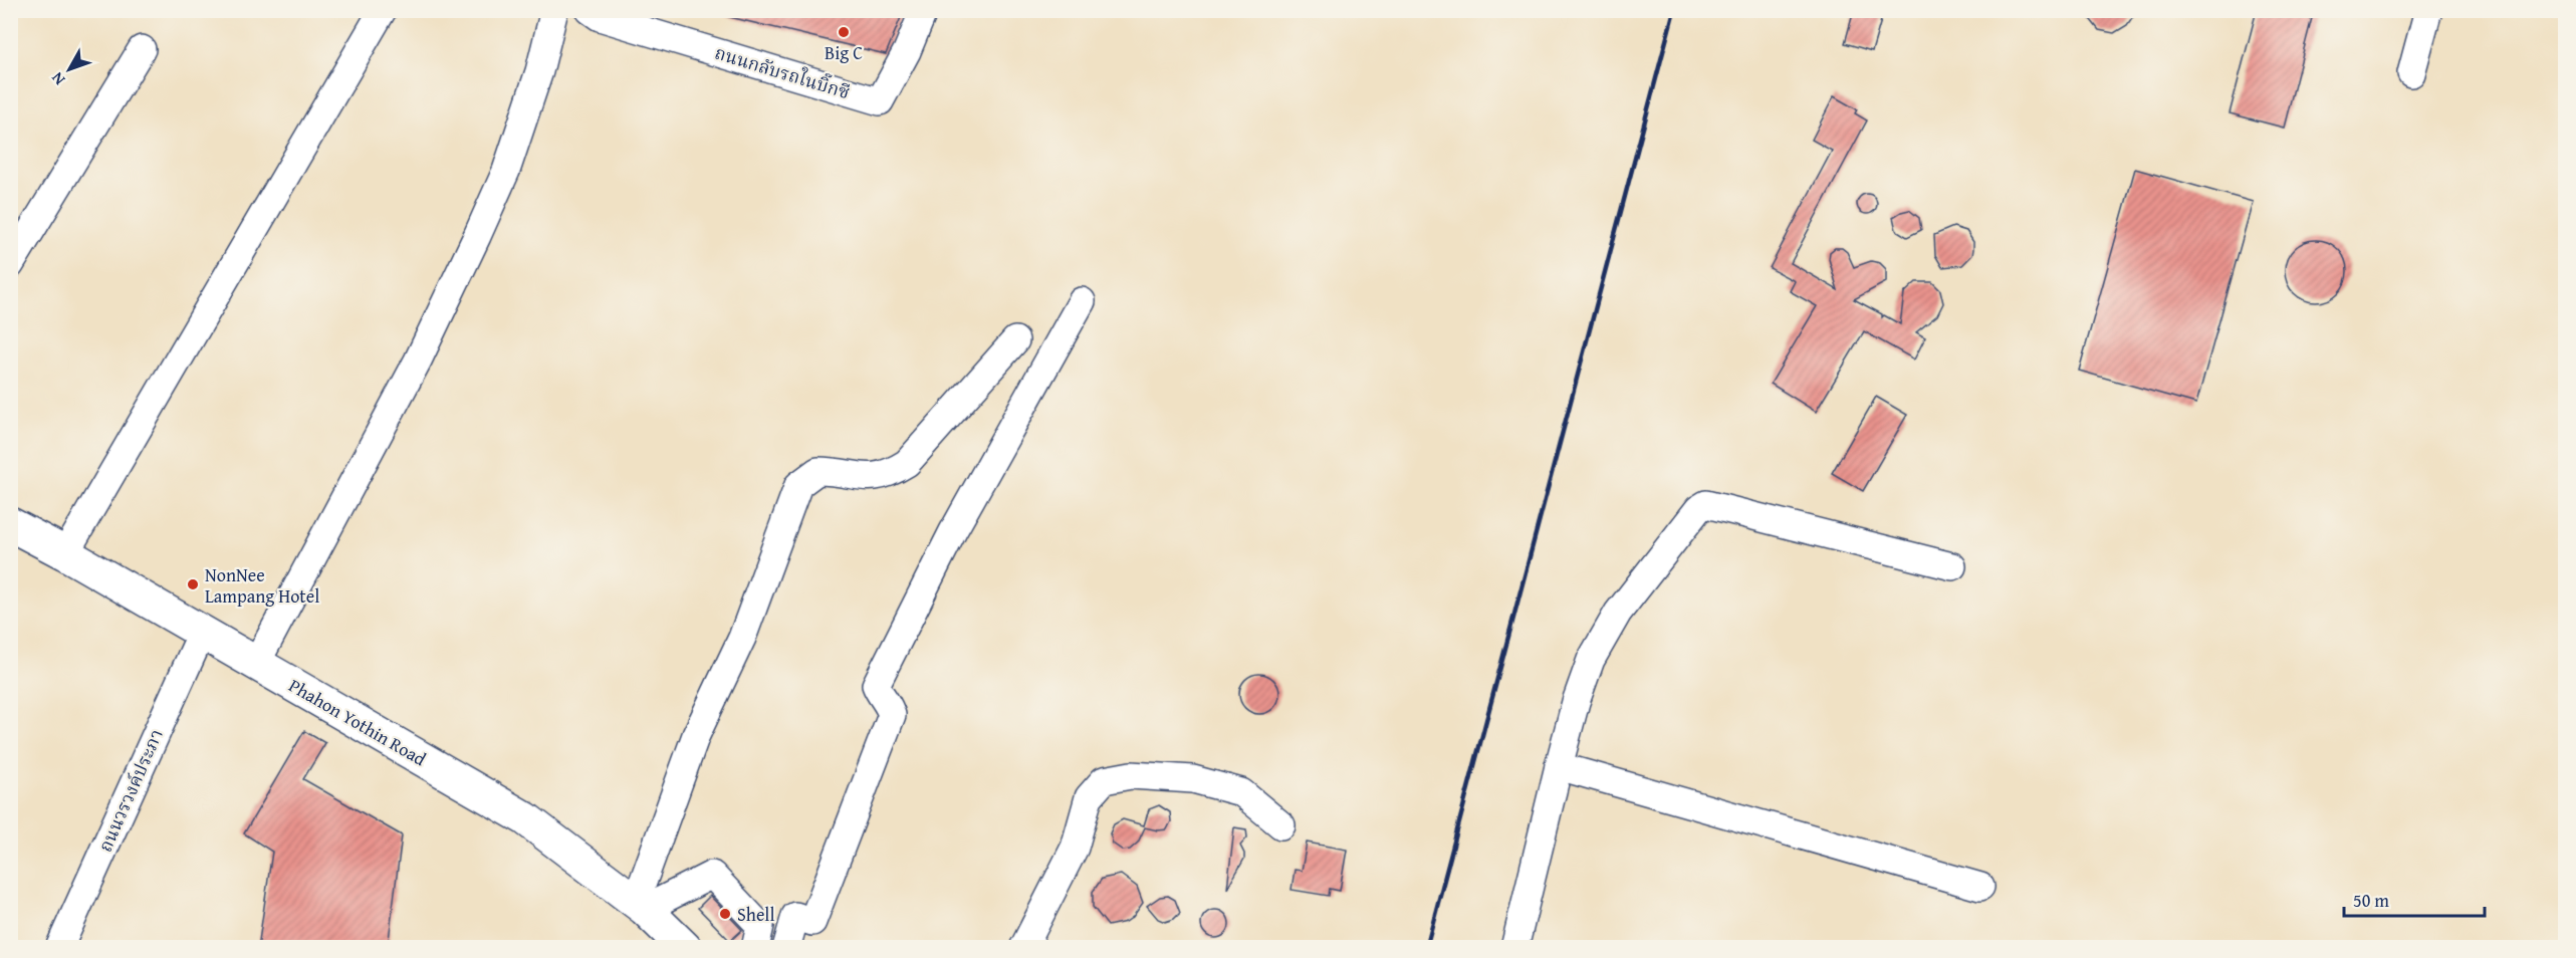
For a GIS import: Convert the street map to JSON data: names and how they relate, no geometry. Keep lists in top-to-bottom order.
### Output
{
  "streets": {
    "main road": ["Phahon Yothin Road"],
    "street": ["ถนนกลับรถในบิ๊กซี", "ถนนวรวงค์ประภา"]
  },
  "crossings": [
    ["Phahon Yothin Road", "ถนนวรวงค์ประภา"]
  ],
  "places": ["Big C", "NonNee Lampang Hotel", "Shell"],
  "scale_bar": "50 m",
  "north": "bottom left"
}
